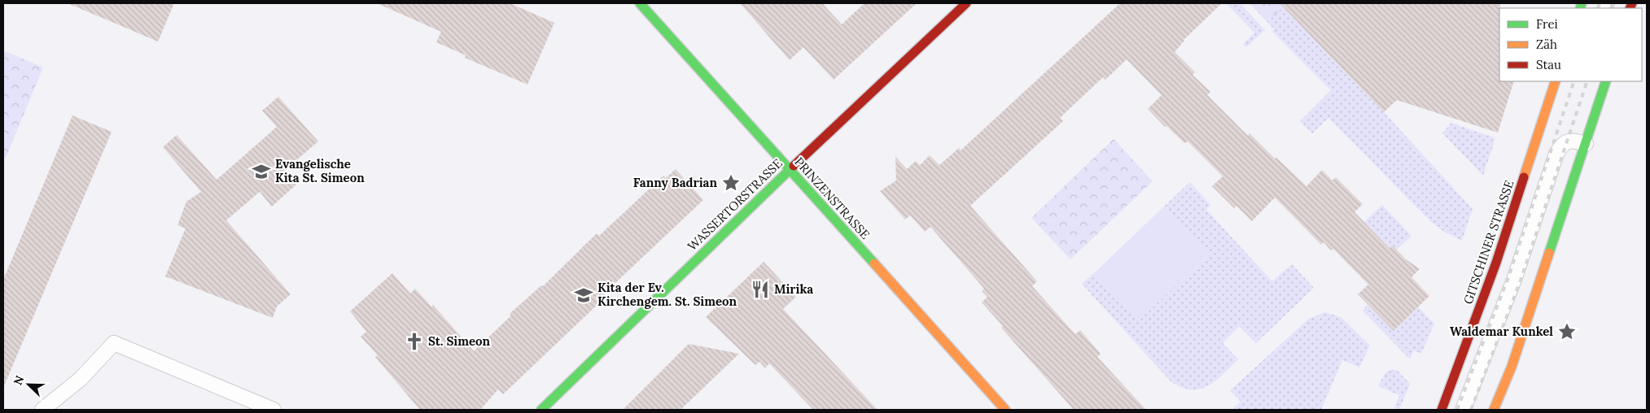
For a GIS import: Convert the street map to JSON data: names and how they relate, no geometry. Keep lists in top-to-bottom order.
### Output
{
  "streets": {
    "main road": ["PRINZENSTRASSE", "WASSERTORSTRASSE", "GITSCHINER STRASSE"]
  },
  "crossings": [
    ["PRINZENSTRASSE", "WASSERTORSTRASSE"]
  ],
  "places": {
    "school or university": ["Evangelische Kita St. Simeon", "Kita der Ev. Kirchengem. St. Simeon"],
    "place": ["Fanny Badrian", "Waldemar Kunkel"],
    "restaurant": ["Mirika"],
    "church": ["St. Simeon"]
  },
  "legend": ["Frei", "Zäh", "Stau"],
  "north": "top left"
}
